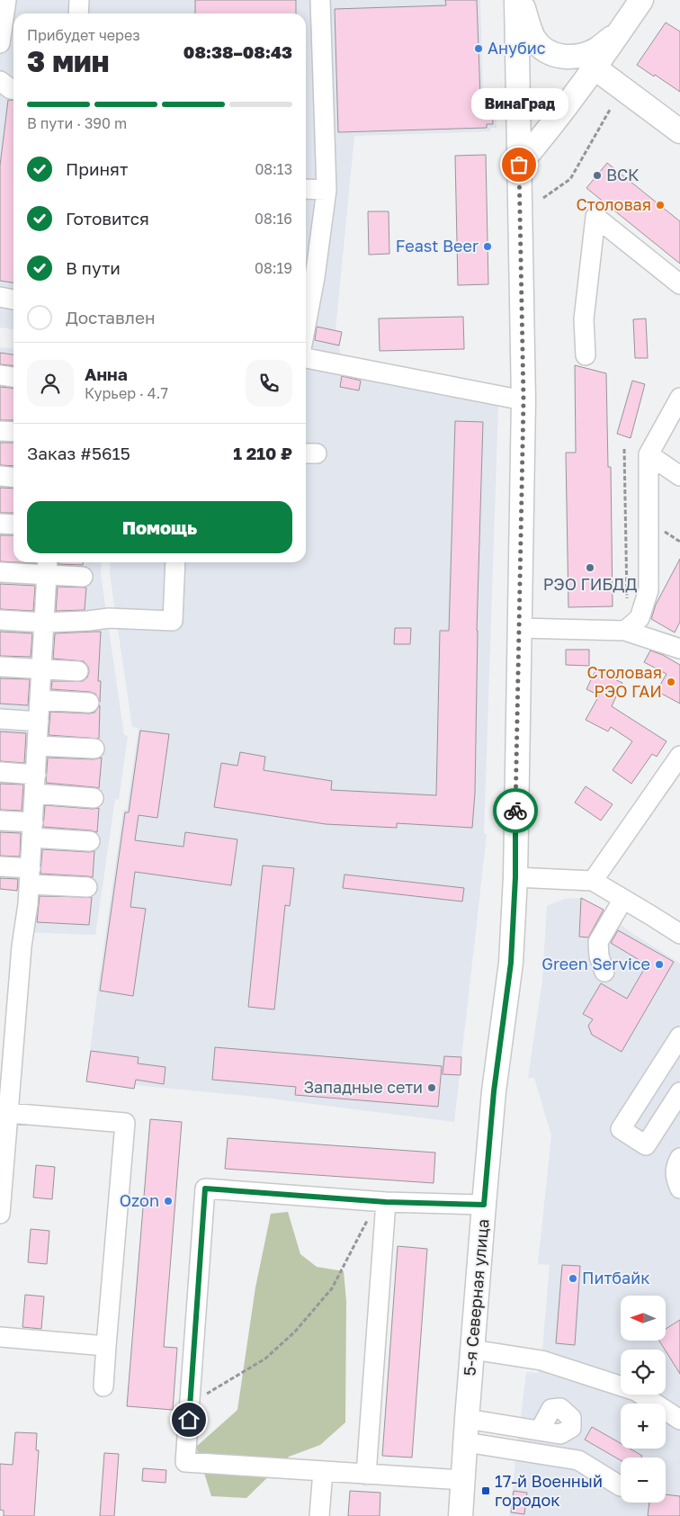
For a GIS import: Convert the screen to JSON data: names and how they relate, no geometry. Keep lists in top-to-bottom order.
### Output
{
  "streets": {
    "main road": ["5-я Северная улица"]
  },
  "places": {
    "other": [
      "Анубис",
      "ВинаГрад",
      "ВСК",
      "Столовая",
      "Feast Beer",
      "РЭО ГИБДД",
      "Столовая РЭО ГАИ",
      "Green Service",
      "Западные сети",
      "Ozon",
      "Питбайк"
    ],
    "transit": ["17-й Военный городок"]
  },
  "north": "left",
  "page": {
    "heading": ["3 мин", "Прибудет через", "08:38–08:43"],
    "panel": [
      "Анна",
      "Курьер · 4.7",
      "Заказ #5615",
      "1 210 ₽"
    ],
    "bubble": "ВинаГрад",
    "bar": "В пути · 390 m",
    "list": [
      ["Принят", "08:13"],
      ["Готовится", "08:16"],
      ["В пути", "08:19"],
      "Доставлен"
    ],
    "buttons": "Помощь",
    "map_buttons": ["+", "−"]
  }
}
